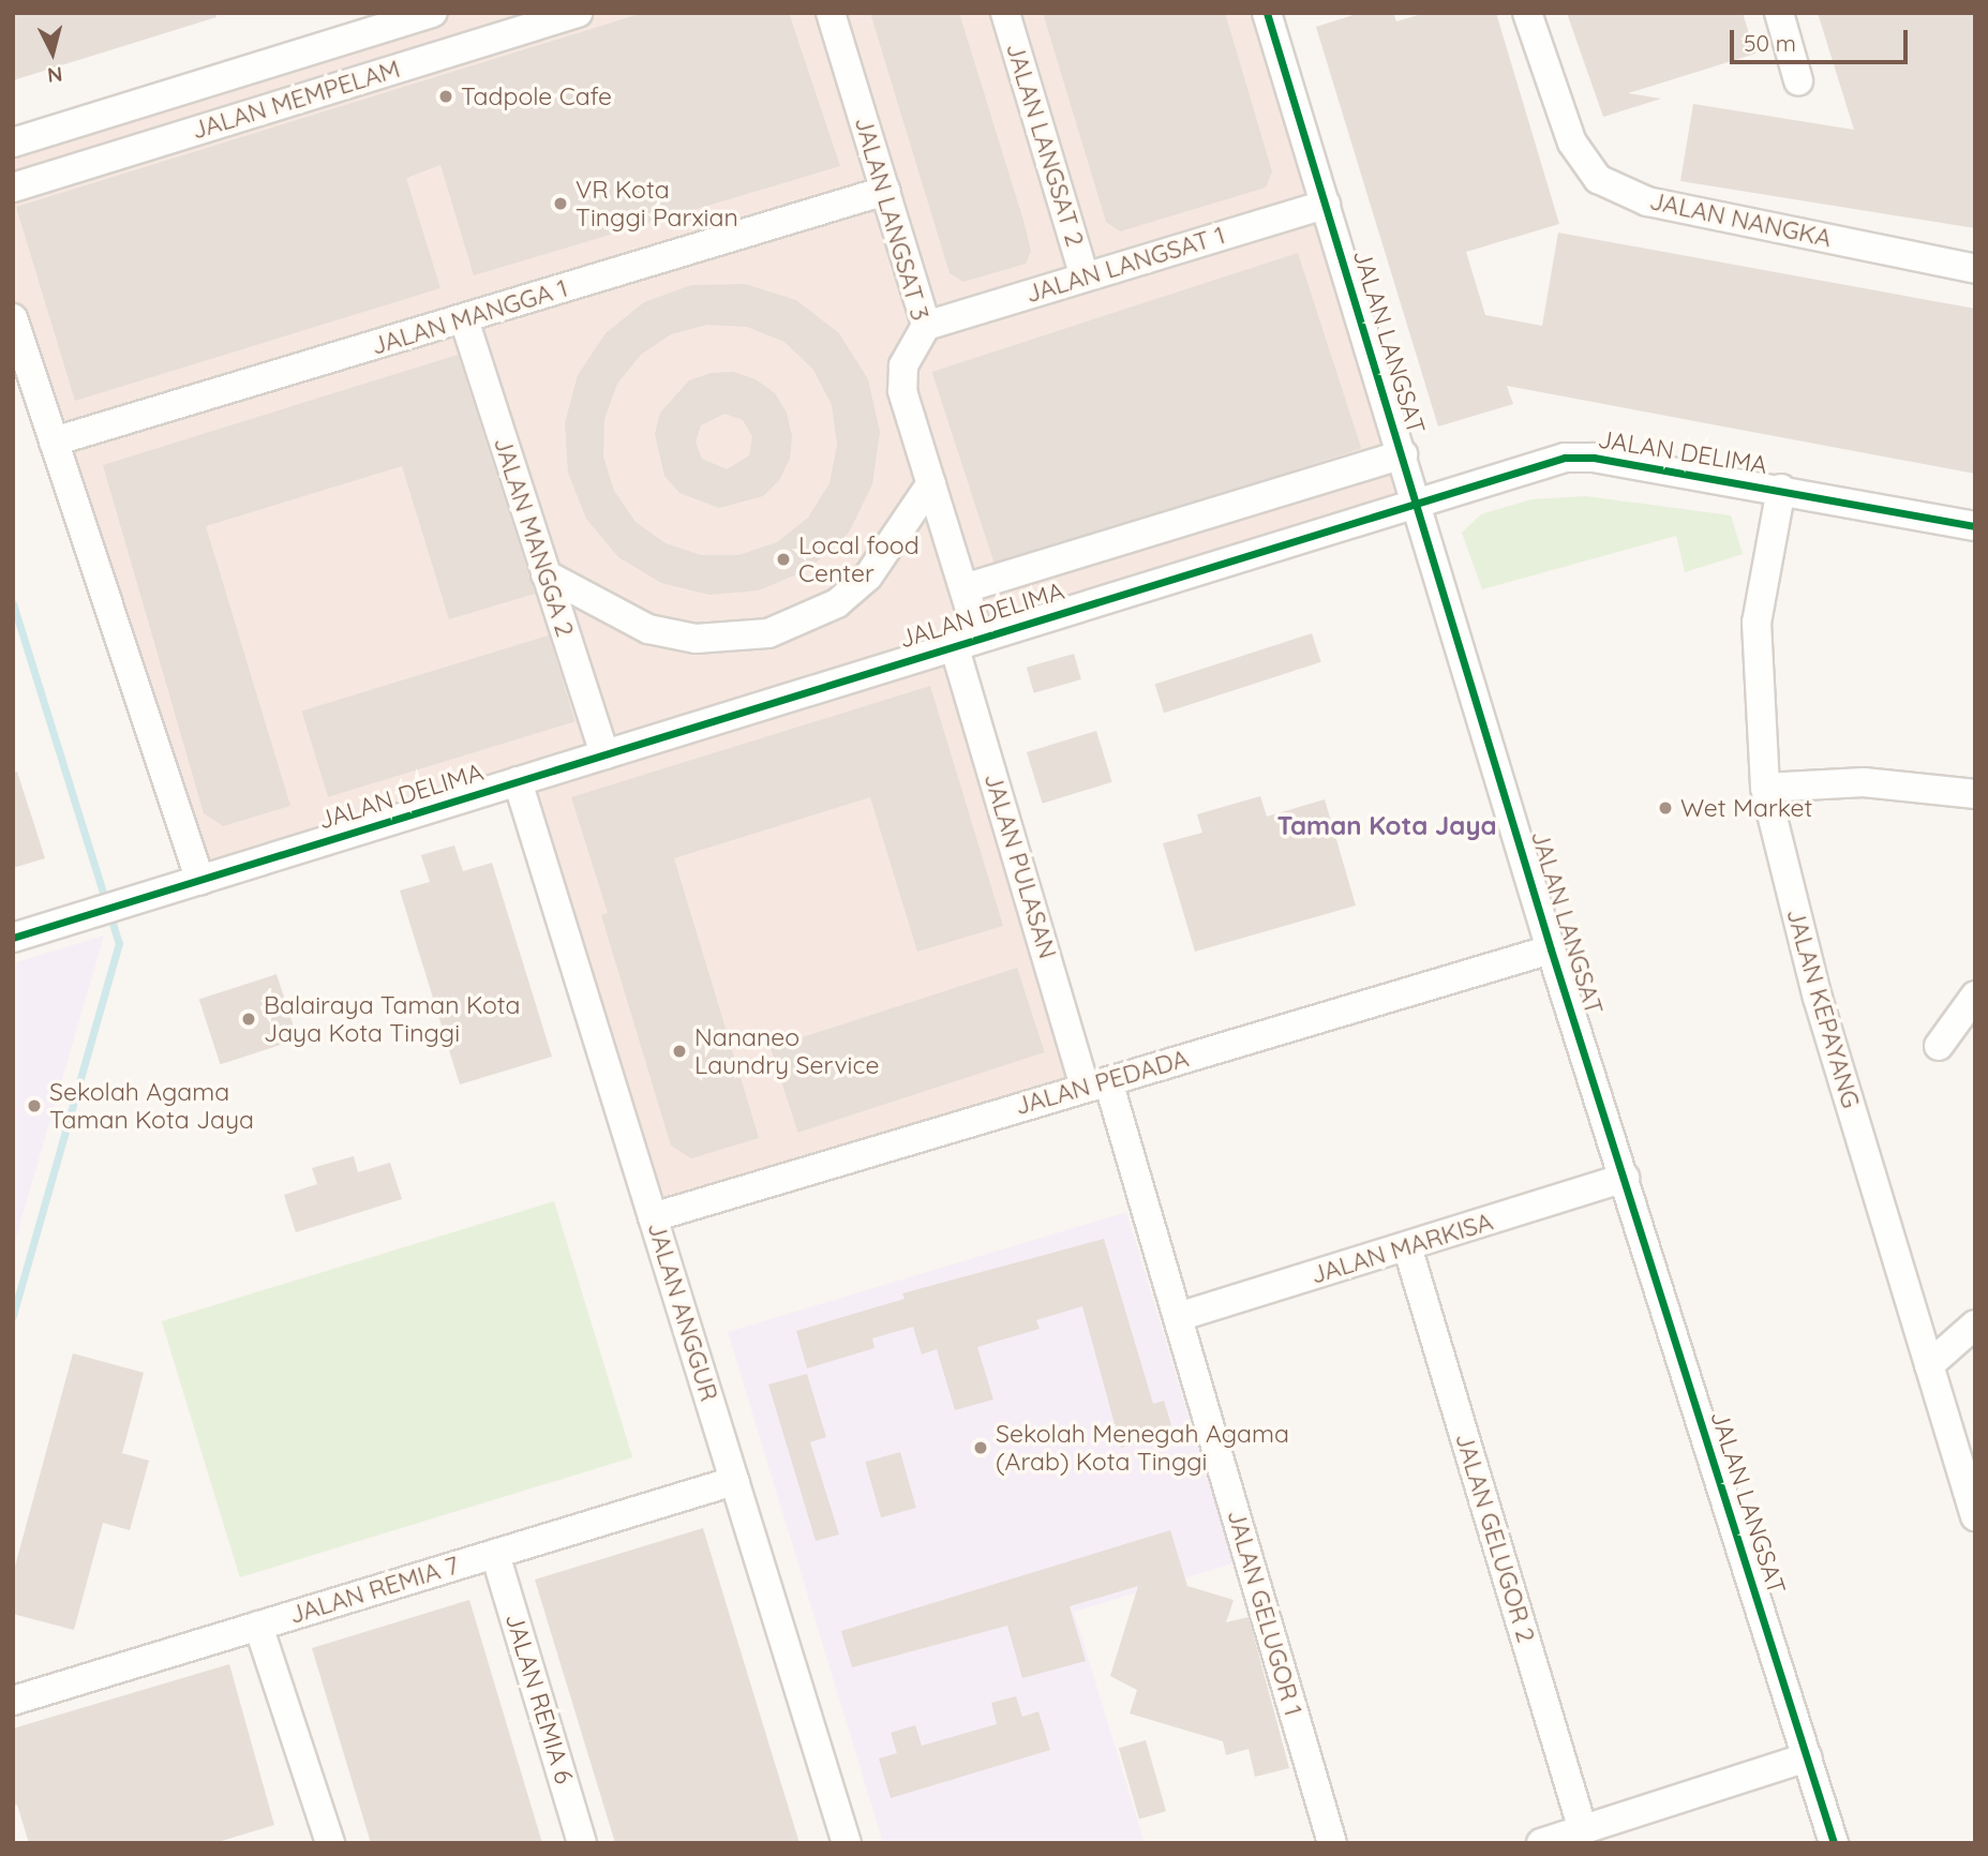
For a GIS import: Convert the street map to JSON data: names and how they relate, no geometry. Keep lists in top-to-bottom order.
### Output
{
  "streets": {
    "street": [
      "JALAN MEMPELAM",
      "JALAN LANGSAT 2",
      "JALAN LANGSAT 3",
      "JALAN NANGKA",
      "JALAN LANGSAT 1",
      "JALAN MANGGA 1",
      "JALAN LANGSAT",
      "JALAN DELIMA",
      "JALAN MANGGA 2",
      "JALAN PULASAN",
      "JALAN KEPAYANG",
      "JALAN PEDADA",
      "JALAN MARKISA",
      "JALAN ANGGUR",
      "JALAN GELUGOR 2",
      "JALAN REMIA 7",
      "JALAN GELUGOR 1",
      "JALAN REMIA 6"
    ]
  },
  "crossings": [
    ["JALAN LANGSAT 2", "JALAN LANGSAT 1"],
    ["JALAN LANGSAT 3", "JALAN LANGSAT 1"],
    ["JALAN LANGSAT 3", "JALAN MANGGA 1"],
    ["JALAN LANGSAT 3", "JALAN DELIMA"],
    ["JALAN LANGSAT 3", "JALAN PULASAN"],
    ["JALAN LANGSAT 1", "JALAN LANGSAT"],
    ["JALAN MANGGA 1", "JALAN MANGGA 2"],
    ["JALAN LANGSAT", "JALAN DELIMA"],
    ["JALAN LANGSAT", "JALAN PEDADA"],
    ["JALAN LANGSAT", "JALAN MARKISA"],
    ["JALAN DELIMA", "JALAN MANGGA 2"],
    ["JALAN DELIMA", "JALAN PULASAN"],
    ["JALAN DELIMA", "JALAN KEPAYANG"],
    ["JALAN DELIMA", "JALAN ANGGUR"],
    ["JALAN PULASAN", "JALAN PEDADA"],
    ["JALAN PULASAN", "JALAN GELUGOR 1"],
    ["JALAN PEDADA", "JALAN ANGGUR"],
    ["JALAN PEDADA", "JALAN GELUGOR 1"],
    ["JALAN MARKISA", "JALAN GELUGOR 2"],
    ["JALAN MARKISA", "JALAN GELUGOR 1"],
    ["JALAN ANGGUR", "JALAN REMIA 7"],
    ["JALAN REMIA 7", "JALAN REMIA 6"]
  ],
  "districts": ["Taman Kota Jaya"],
  "places": [
    "Tadpole Cafe",
    "VR Kota Tinggi Parxian",
    "Local food Center",
    "Wet Market",
    "Balairaya Taman Kota Jaya Kota Tinggi",
    "Nananeo Laundry Service",
    "Sekolah Agama Taman Kota Jaya",
    "Sekolah Menegah Agama (Arab) Kota Tinggi"
  ],
  "scale_bar": "50 m",
  "north": "bottom"
}
